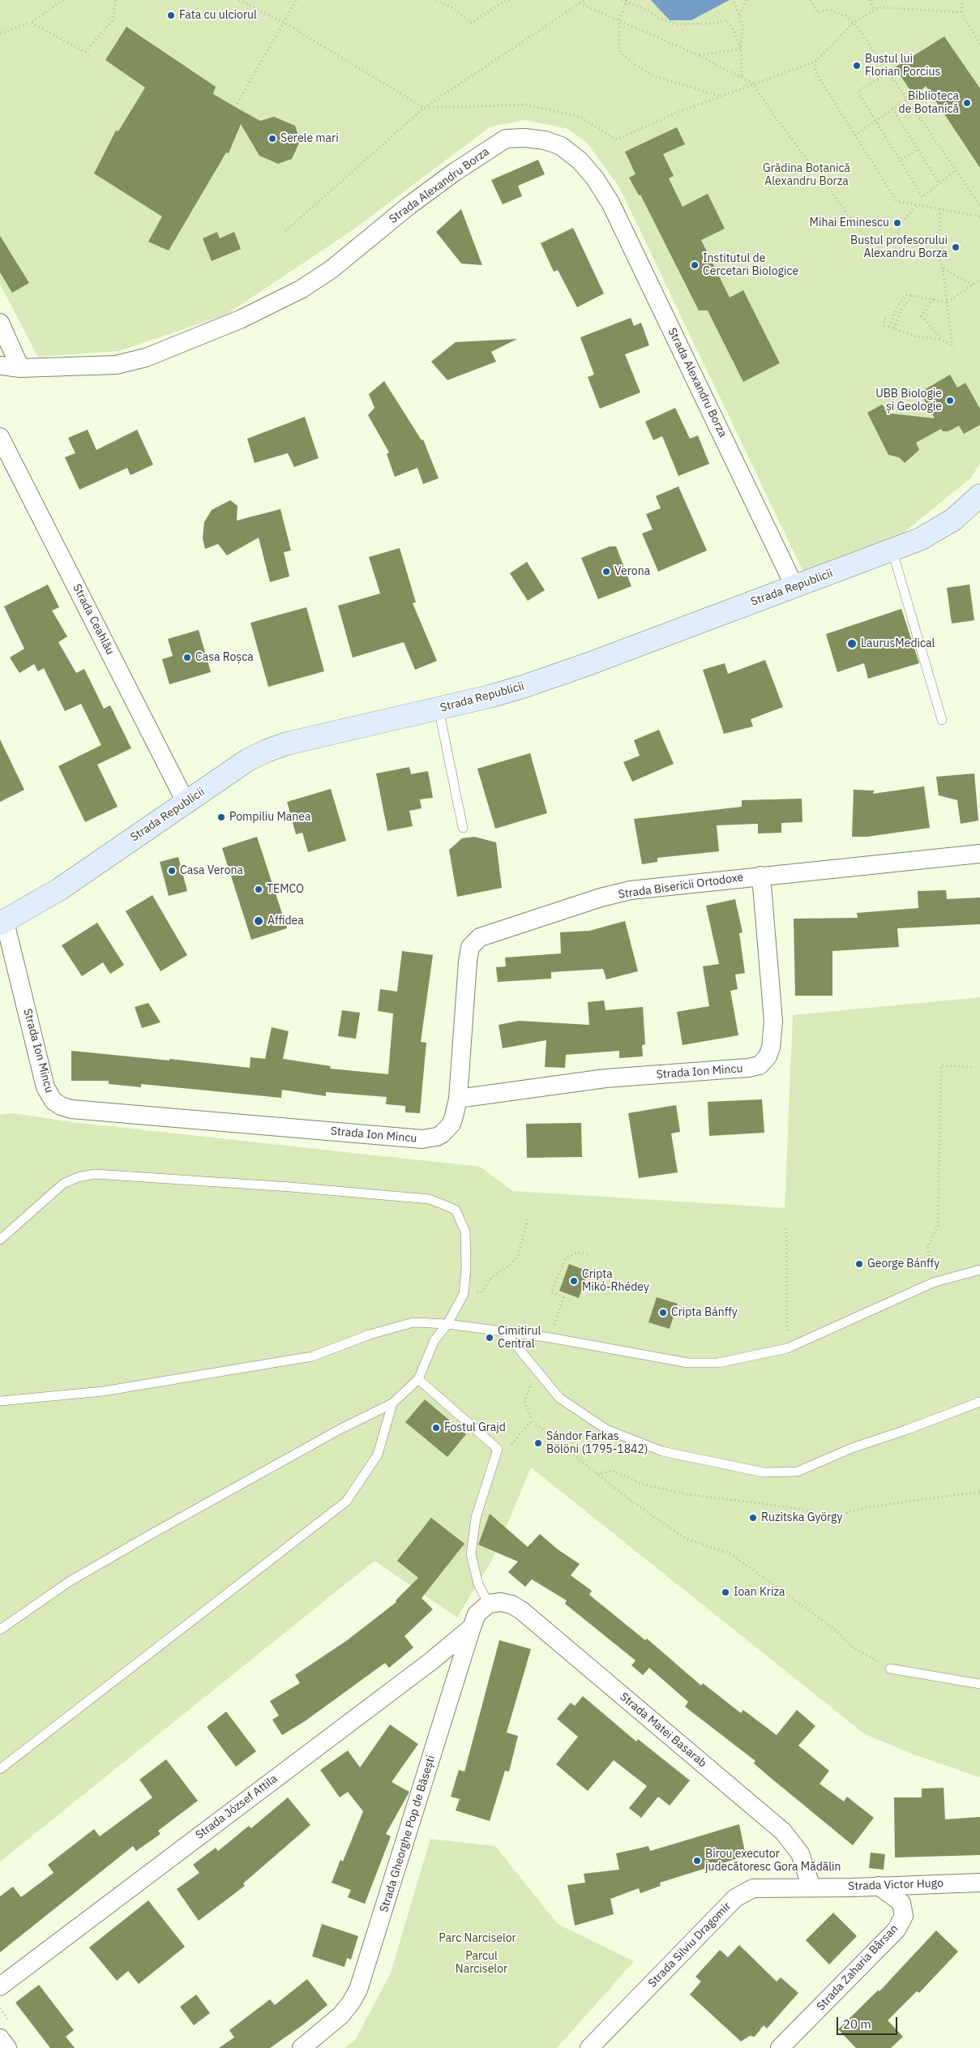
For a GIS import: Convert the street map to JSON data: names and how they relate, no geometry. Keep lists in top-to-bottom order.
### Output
{
  "streets": {
    "street": [
      "Strada Alexandru Borza",
      "Strada Republicii",
      "Strada Ceahlău",
      "Strada Bisericii Ortodoxe",
      "Strada Ion Mincu",
      "Strada Matei Basarab",
      "Strada József Attila",
      "Strada Gheorghe Pop de Băsești",
      "Strada Victor Hugo",
      "Strada Silviu Dragomir",
      "Strada Zaharia Bârsan"
    ]
  },
  "crossings": [
    ["Strada Alexandru Borza", "Strada Republicii"],
    ["Strada Republicii", "Strada Ceahlău"],
    ["Strada Republicii", "Strada Ion Mincu"],
    ["Strada Bisericii Ortodoxe", "Strada Ion Mincu"],
    ["Strada Matei Basarab", "Strada Gheorghe Pop de Băsești"],
    ["Strada Matei Basarab", "Strada Victor Hugo"],
    ["Strada Matei Basarab", "Strada Silviu Dragomir"],
    ["Strada József Attila", "Strada Gheorghe Pop de Băsești"],
    ["Strada Victor Hugo", "Strada Silviu Dragomir"],
    ["Strada Victor Hugo", "Strada Zaharia Bârsan"]
  ],
  "parks": ["Grădina Botanică Alexandru Borza", "Parc Narciselor", "Parcul Narciselor"],
  "places": [
    "Fata cu ulciorul",
    "Bustul lui Florian Porcius",
    "Biblioteca de Botanică",
    "Serele mari",
    "Mihai Eminescu",
    "Bustul profesorului Alexandru Borza",
    "Institutul de Cercetari Biologice",
    "UBB Biologie și Geologie",
    "Verona",
    "LaurusMedical",
    "Casa Roșca",
    "Pompiliu Manea",
    "Casa Verona",
    "TEMCO",
    "Affidea",
    "George Bánffy",
    "Cripta Mikó-Rhédey",
    "Cripta Bánffy",
    "Cimitirul Central",
    "Fostul Grajd",
    "Sándor Farkas Bölöni (1795-1842)",
    "Ruzitska György",
    "Ioan Kriza",
    "Birou executor judecătoresc Gora Mădălin"
  ],
  "scale_bar": "20 m"
}
